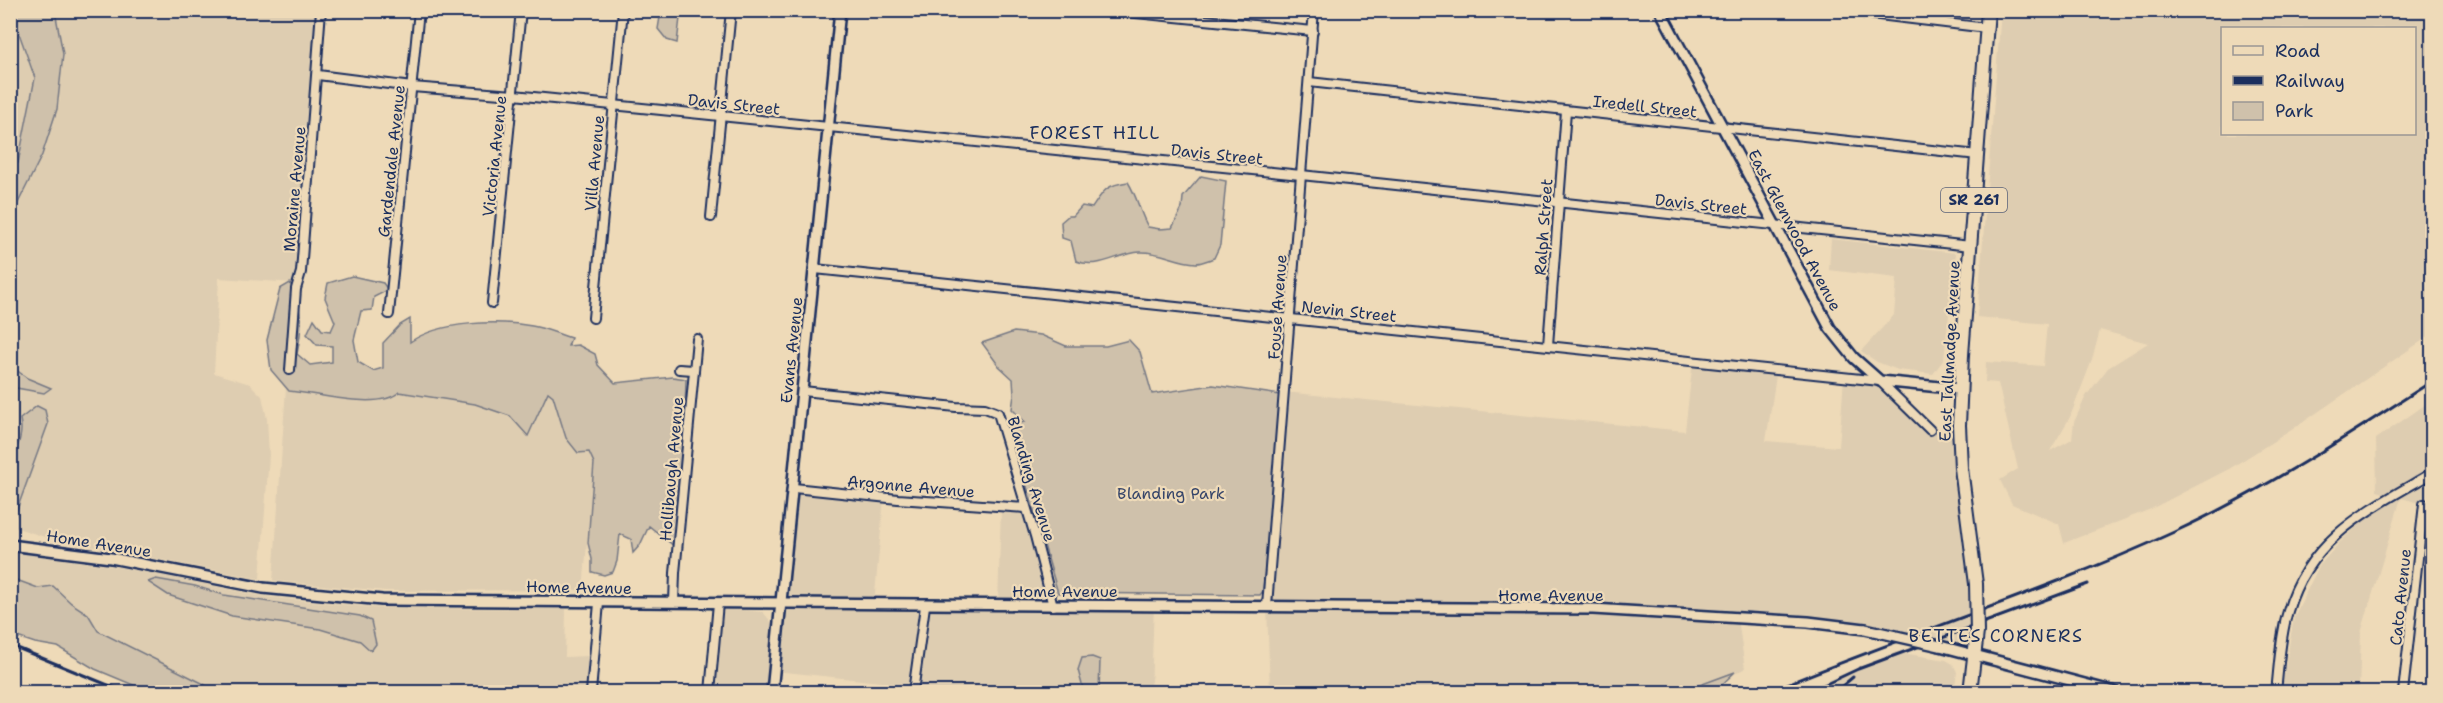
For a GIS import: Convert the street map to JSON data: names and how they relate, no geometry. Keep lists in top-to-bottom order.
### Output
{
  "streets": {
    "main road": ["SR 261", "East Tallmadge Avenue"],
    "street": [
      "Davis Street",
      "Iredell Street",
      "Victoria Avenue",
      "Gardendale Avenue",
      "Villa Avenue",
      "Moraine Avenue",
      "Ralph Street",
      "East Glenwood Avenue",
      "Fouse Avenue",
      "Nevin Street",
      "Evans Avenue",
      "Hollibaugh Avenue",
      "Blanding Avenue",
      "Argonne Avenue",
      "Home Avenue",
      "Cato Avenue"
    ]
  },
  "crossings": [
    ["Davis Street", "Victoria Avenue"],
    ["Davis Street", "Gardendale Avenue"],
    ["Davis Street", "Villa Avenue"],
    ["Davis Street", "Moraine Avenue"],
    ["Davis Street", "Ralph Street"],
    ["Davis Street", "East Glenwood Avenue"],
    ["Davis Street", "Fouse Avenue"],
    ["Davis Street", "Evans Avenue"],
    ["Davis Street", "East Tallmadge Avenue"],
    ["Iredell Street", "Ralph Street"],
    ["Iredell Street", "East Glenwood Avenue"],
    ["Iredell Street", "Fouse Avenue"],
    ["Iredell Street", "East Tallmadge Avenue"],
    ["Ralph Street", "Nevin Street"],
    ["East Glenwood Avenue", "Nevin Street"],
    ["Fouse Avenue", "Nevin Street"],
    ["Fouse Avenue", "Home Avenue"],
    ["Nevin Street", "Evans Avenue"],
    ["Evans Avenue", "Blanding Avenue"],
    ["Evans Avenue", "Argonne Avenue"],
    ["Evans Avenue", "Home Avenue"],
    ["East Tallmadge Avenue", "Home Avenue"],
    ["Hollibaugh Avenue", "Home Avenue"],
    ["Blanding Avenue", "Argonne Avenue"],
    ["Blanding Avenue", "Home Avenue"]
  ],
  "districts": ["FOREST HILL", "BETTES CORNERS"],
  "parks": ["Blanding Park"],
  "legend": ["Road", "Railway", "Park"]
}
